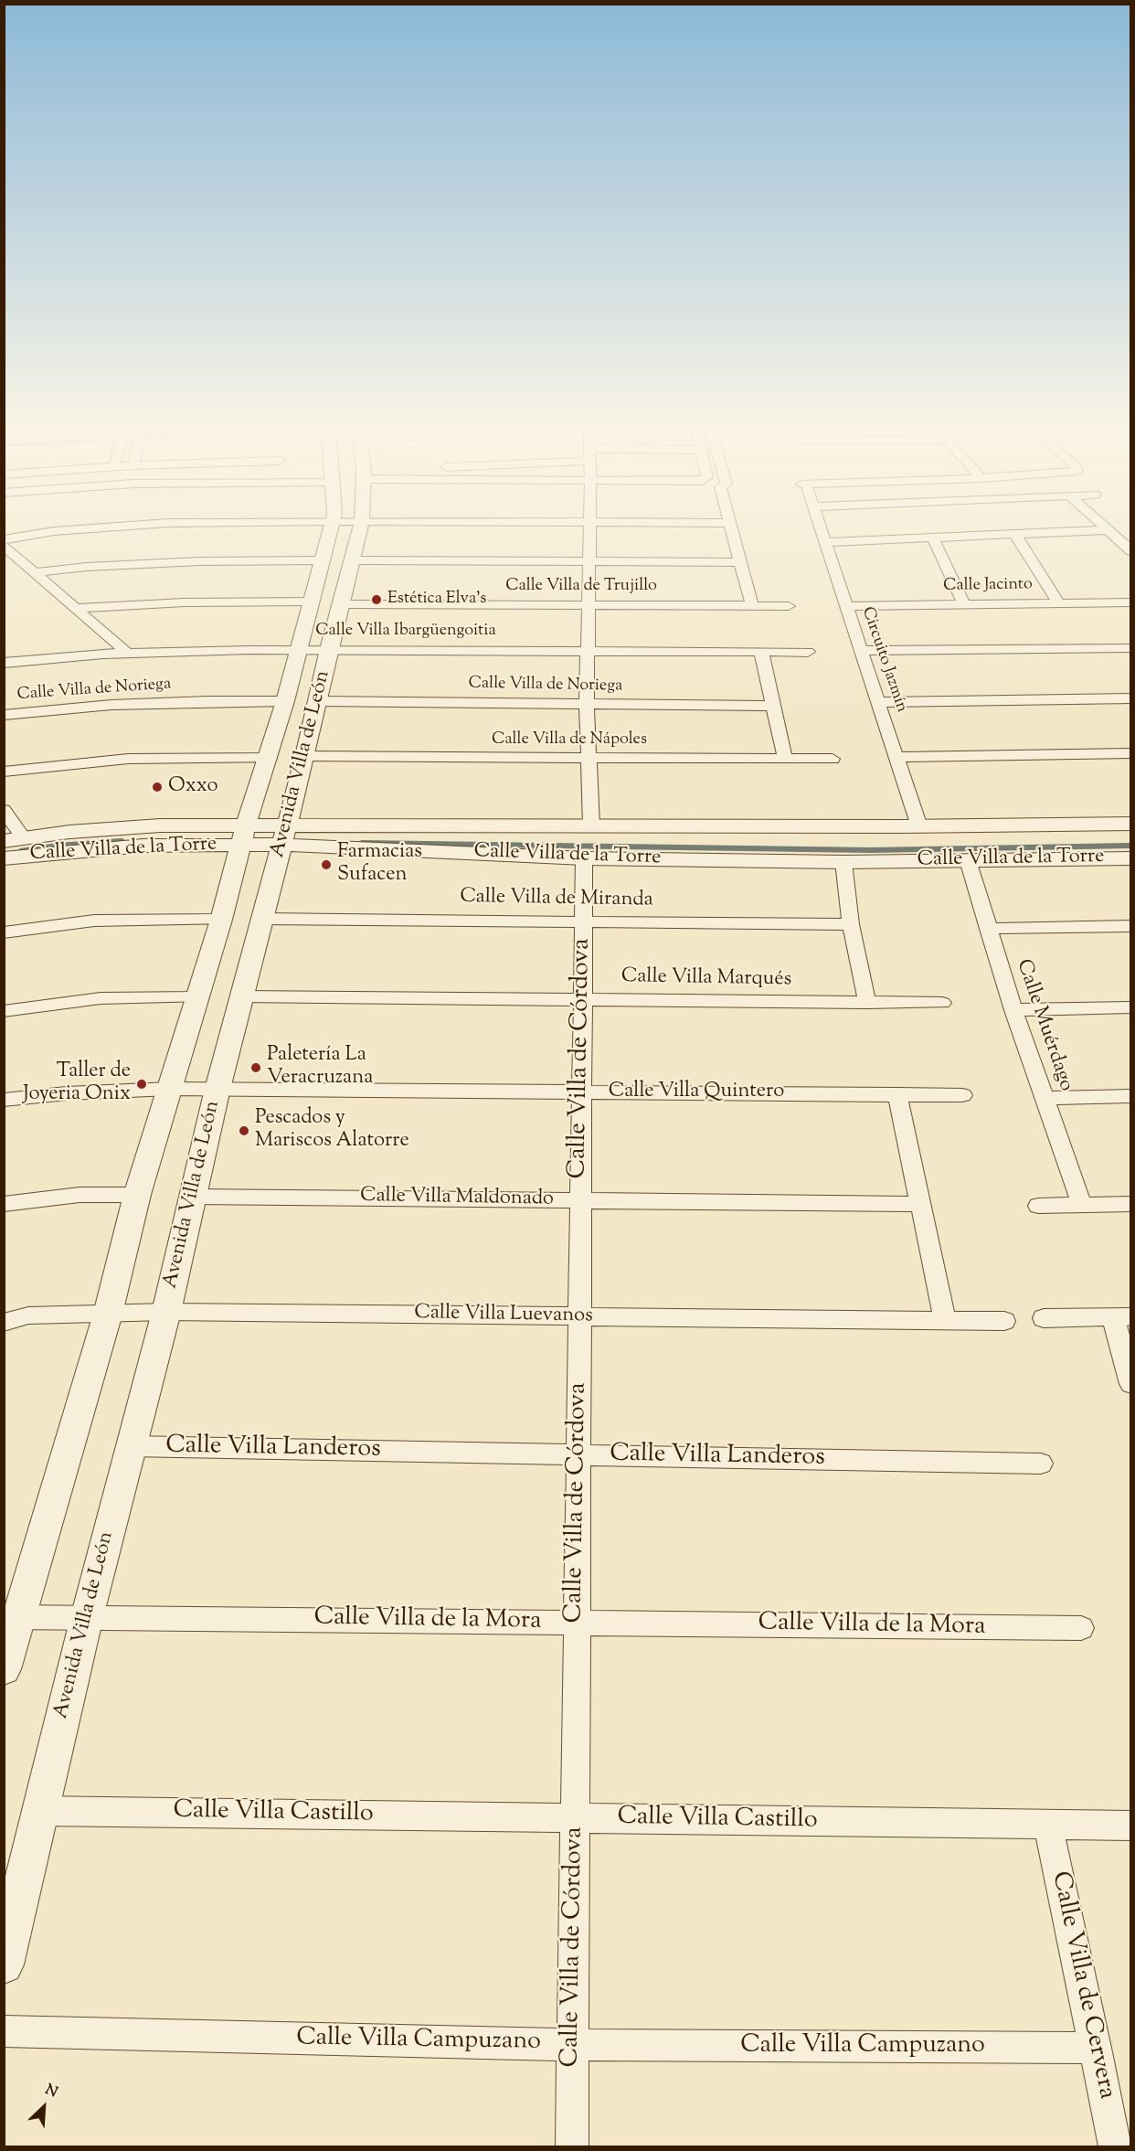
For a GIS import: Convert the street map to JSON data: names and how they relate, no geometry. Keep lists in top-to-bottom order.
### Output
{
  "streets": {
    "street": [
      "Calle Jacinto",
      "Calle Villa de Trujillo",
      "Calle Villa Ibargüengoitia",
      "Circuito Jazmín",
      "Calle Villa de Noriega",
      "Calle Villa de Nápoles",
      "Avenida Villa de León",
      "Calle Villa de la Torre",
      "Calle Villa de Miranda",
      "Calle Villa Marqués",
      "Calle Muérdago",
      "Calle Villa de Córdova",
      "Calle Villa Quintero",
      "Calle Villa Maldonado",
      "Calle Villa Luevanos",
      "Calle Villa Landeros",
      "Calle Villa de la Mora",
      "Calle Villa Castillo",
      "Calle Villa de Cervera",
      "Calle Villa Campuzano"
    ]
  },
  "crossings": [
    ["Calle Jacinto", "Circuito Jazmín"],
    ["Calle Villa de Trujillo", "Avenida Villa de León"],
    ["Calle Villa Ibargüengoitia", "Avenida Villa de León"],
    ["Circuito Jazmín", "Calle Villa de la Torre"],
    ["Calle Villa de Noriega", "Avenida Villa de León"],
    ["Calle Villa de Nápoles", "Avenida Villa de León"],
    ["Avenida Villa de León", "Calle Villa de la Torre"],
    ["Avenida Villa de León", "Calle Villa de Miranda"],
    ["Avenida Villa de León", "Calle Villa Marqués"],
    ["Avenida Villa de León", "Calle Villa Quintero"],
    ["Avenida Villa de León", "Calle Villa Maldonado"],
    ["Avenida Villa de León", "Calle Villa Luevanos"],
    ["Avenida Villa de León", "Calle Villa Landeros"],
    ["Avenida Villa de León", "Calle Villa de la Mora"],
    ["Avenida Villa de León", "Calle Villa Castillo"],
    ["Calle Villa de la Torre", "Calle Muérdago"],
    ["Calle Villa de la Torre", "Calle Villa de Córdova"],
    ["Calle Villa de Miranda", "Calle Villa de Córdova"],
    ["Calle Villa Marqués", "Calle Villa de Córdova"],
    ["Calle Villa de Córdova", "Calle Villa Quintero"],
    ["Calle Villa de Córdova", "Calle Villa Maldonado"],
    ["Calle Villa de Córdova", "Calle Villa Luevanos"],
    ["Calle Villa de Córdova", "Calle Villa Landeros"],
    ["Calle Villa de Córdova", "Calle Villa de la Mora"],
    ["Calle Villa de Córdova", "Calle Villa Castillo"],
    ["Calle Villa de Córdova", "Calle Villa Campuzano"],
    ["Calle Villa Castillo", "Calle Villa de Cervera"],
    ["Calle Villa de Cervera", "Calle Villa Campuzano"]
  ],
  "places": [
    "Estética Elva’s",
    "Oxxo",
    "Farmacias Sufacen",
    "Paletería La Veracruzana",
    "Taller de Joyeria Onix",
    "Pescados y Mariscos Alatorre"
  ],
  "north": "top right"
}
